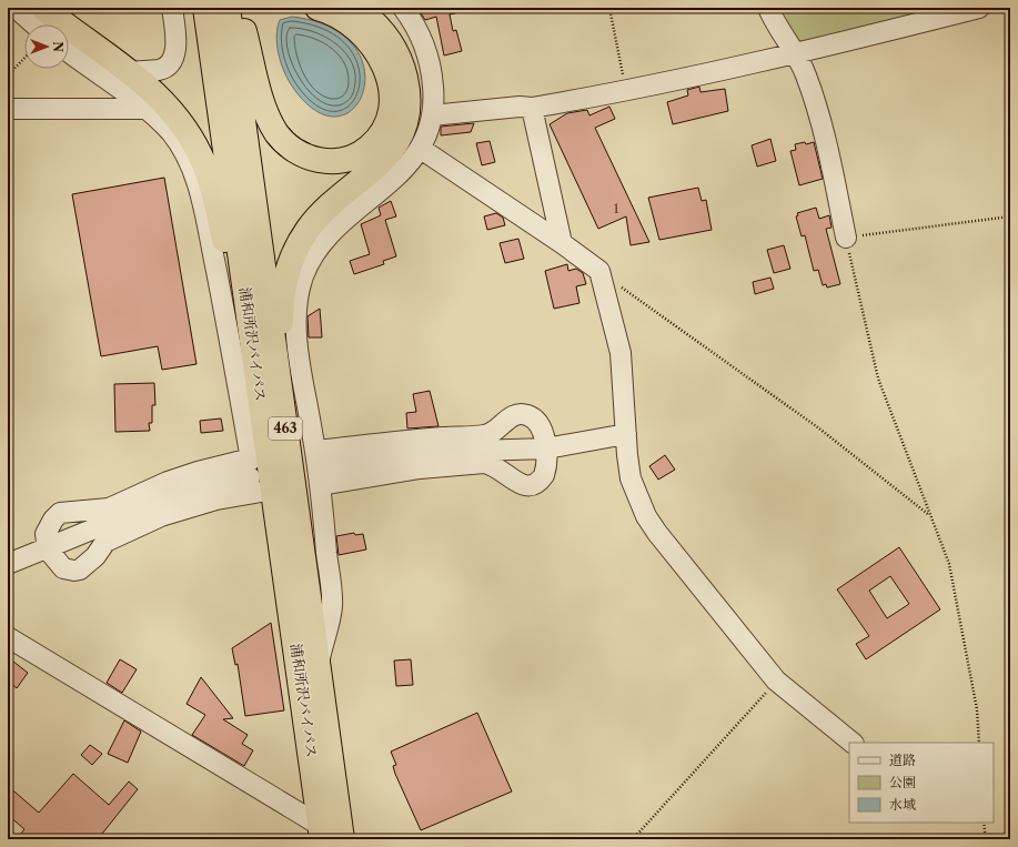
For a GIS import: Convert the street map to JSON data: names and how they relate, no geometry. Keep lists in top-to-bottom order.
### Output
{
  "streets": {
    "highway": ["浦和所沢バイパス", "463"]
  },
  "house_numbers": ["1"],
  "legend": ["道路", "公園", "水域"],
  "north": "right"
}
